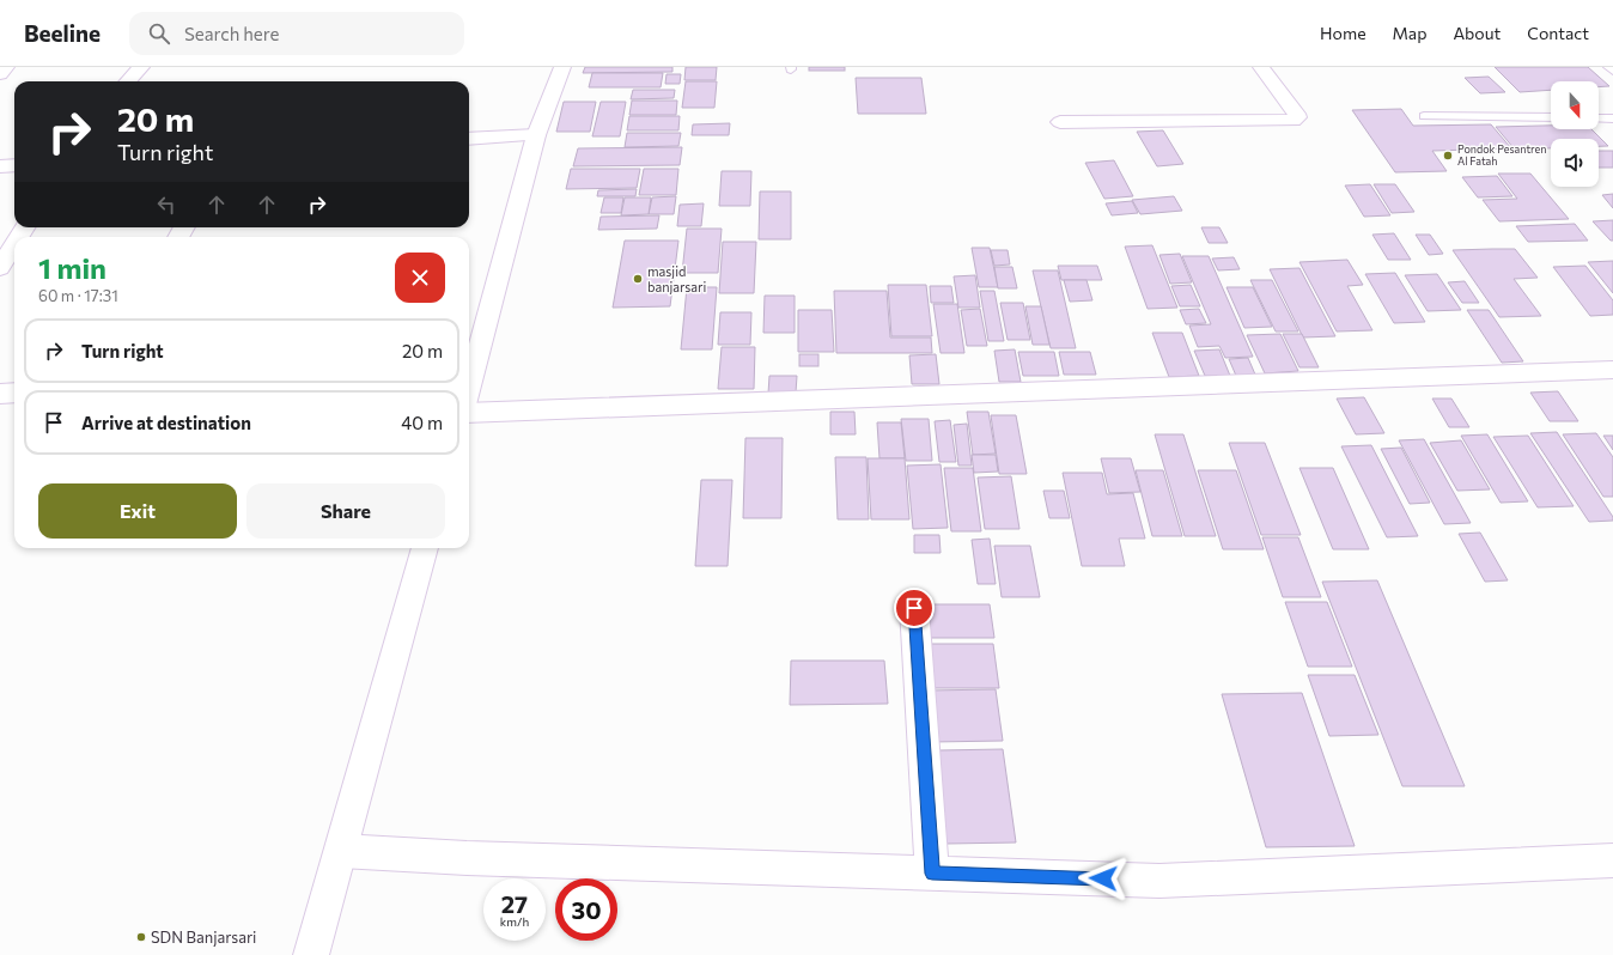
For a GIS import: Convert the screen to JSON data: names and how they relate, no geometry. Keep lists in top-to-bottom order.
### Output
{
  "places": ["Pondok Pesantren Al Fatah", "masjid banjarsari", "SDN Banjarsari"],
  "north": "bottom",
  "page": {
    "header": "Beeline",
    "search": "Search here",
    "nav": [
      "Home",
      "Map",
      "About",
      "Contact"
    ],
    "turn": ["20 m", "Turn right"],
    "heading": ["1 min", "60 m · 17:31"],
    "list": [
      {
        "name": "Turn right",
        "value": "20 m"
      },
      {
        "name": "Arrive at destination",
        "value": "40 m"
      }
    ],
    "buttons": ["Exit", "Share"],
    "speed": "27 km/h",
    "limit": "30"
  }
}
